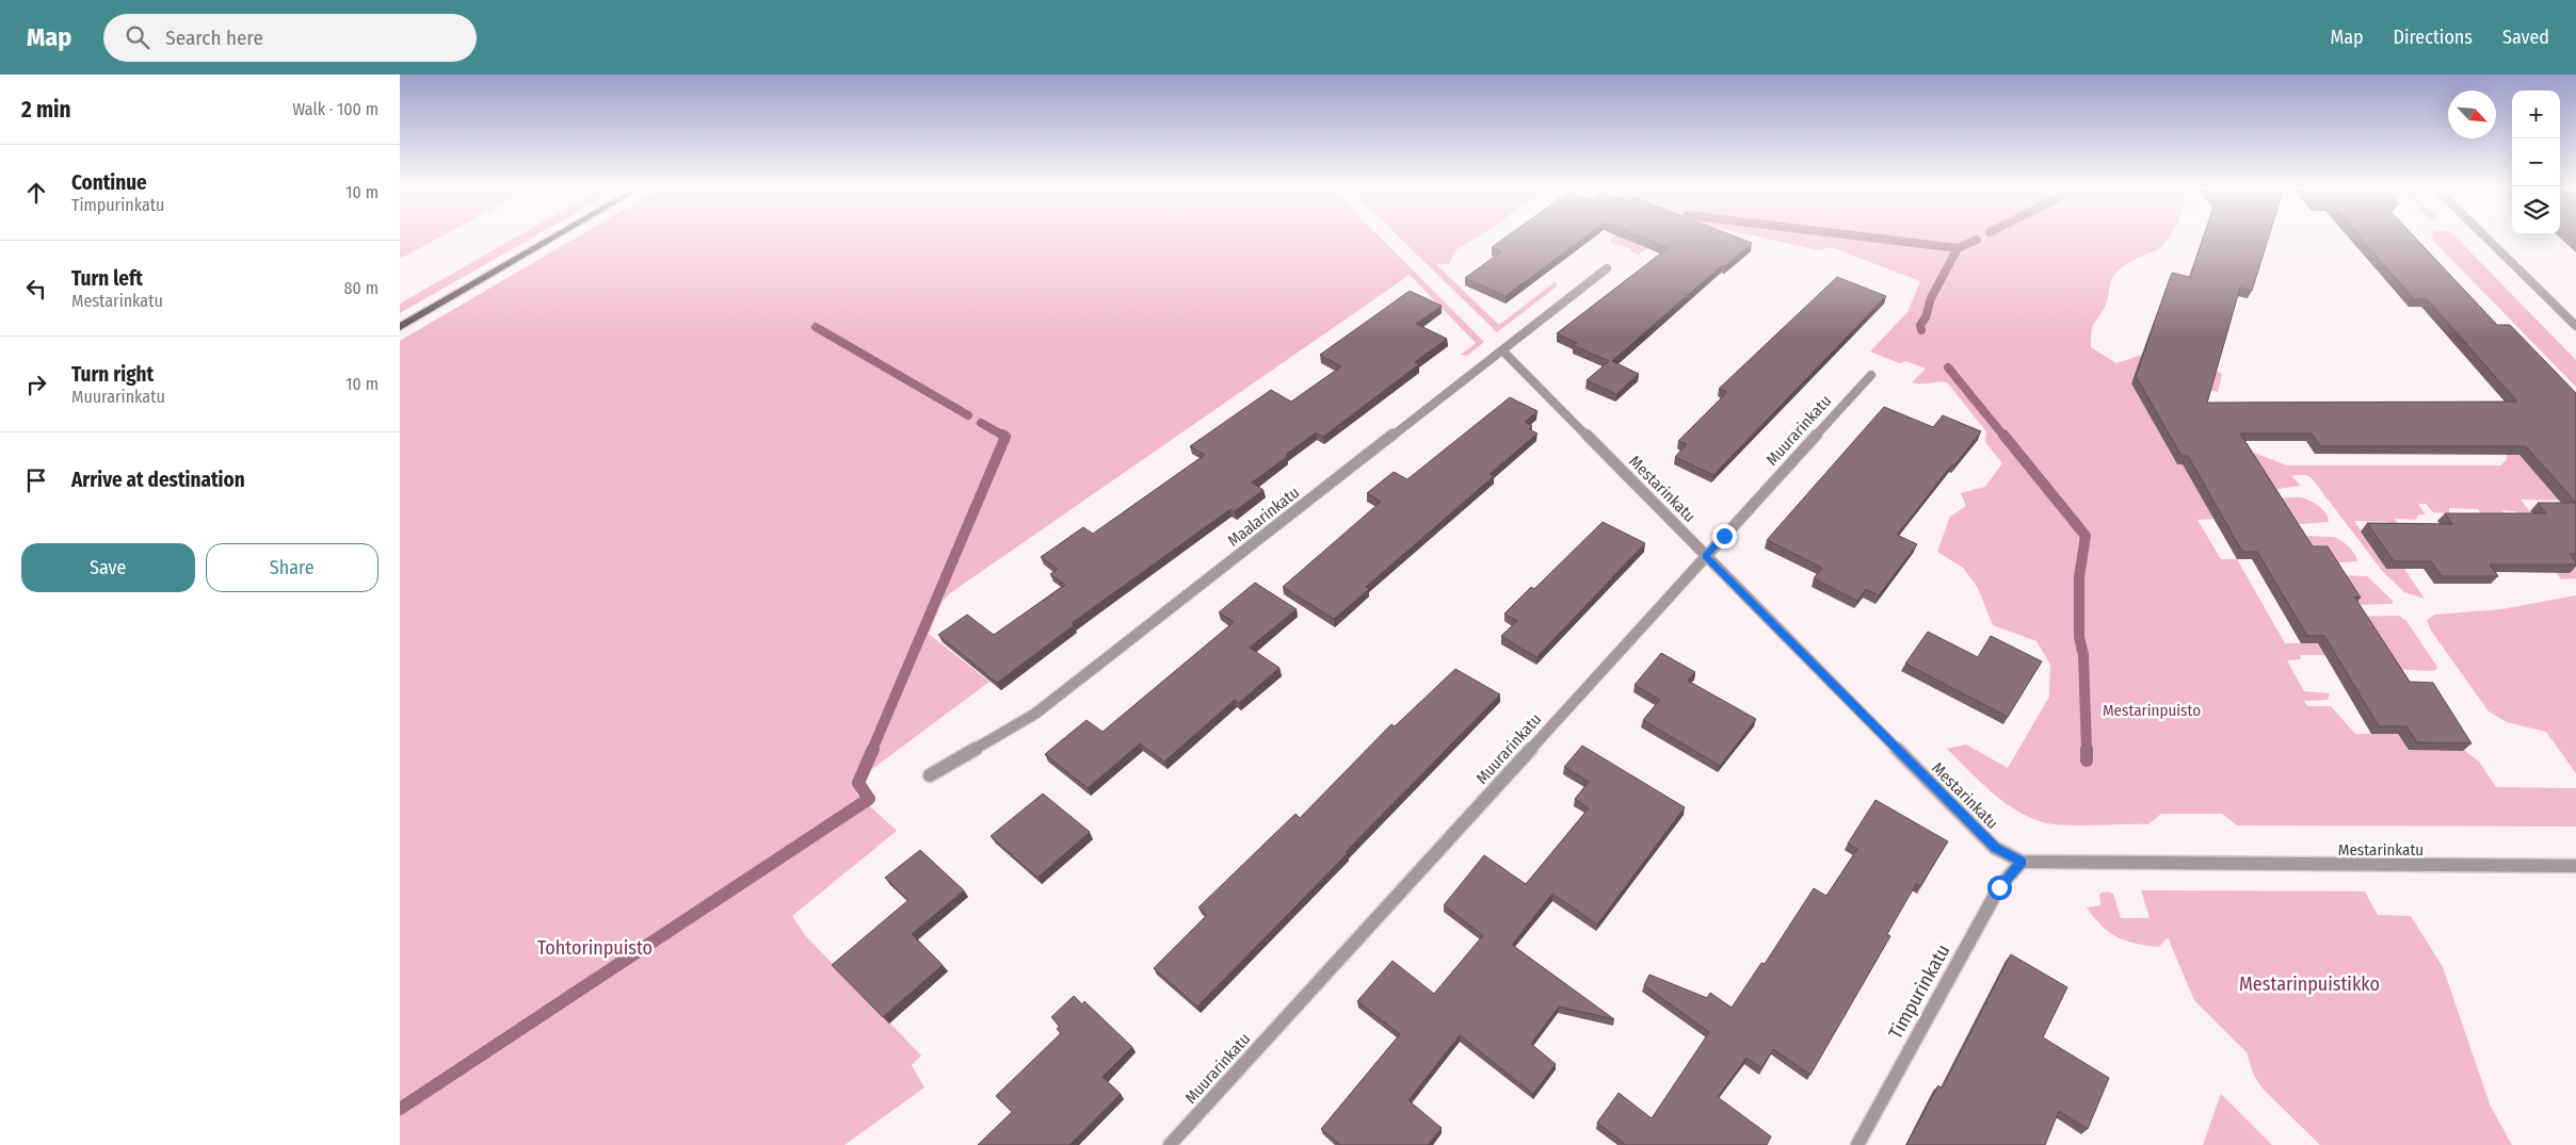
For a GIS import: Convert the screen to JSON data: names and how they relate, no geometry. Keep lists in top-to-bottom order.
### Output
{
  "streets": {
    "street": [
      "Muurarinkatu",
      "Mestarinkatu",
      "Maalarinkatu",
      "Timpurinkatu"
    ]
  },
  "crossings": [
    ["Muurarinkatu", "Mestarinkatu"],
    ["Mestarinkatu", "Maalarinkatu"],
    ["Mestarinkatu", "Timpurinkatu"]
  ],
  "parks": ["Mestarinpuisto", "Tohtorinpuisto", "Mestarinpuistikko"],
  "north": "bottom right",
  "page": {
    "header": "Map",
    "search": "Search here",
    "nav": ["Map", "Directions", "Saved"],
    "heading": ["2 min", "Walk · 100 m"],
    "map_buttons": ["+", "−"],
    "list": [
      ["Continue", "Timpurinkatu", "10 m"],
      ["Turn left", "Mestarinkatu", "80 m"],
      ["Turn right", "Muurarinkatu", "10 m"],
      "Arrive at destination"
    ],
    "buttons": ["Save", "Share"]
  }
}
